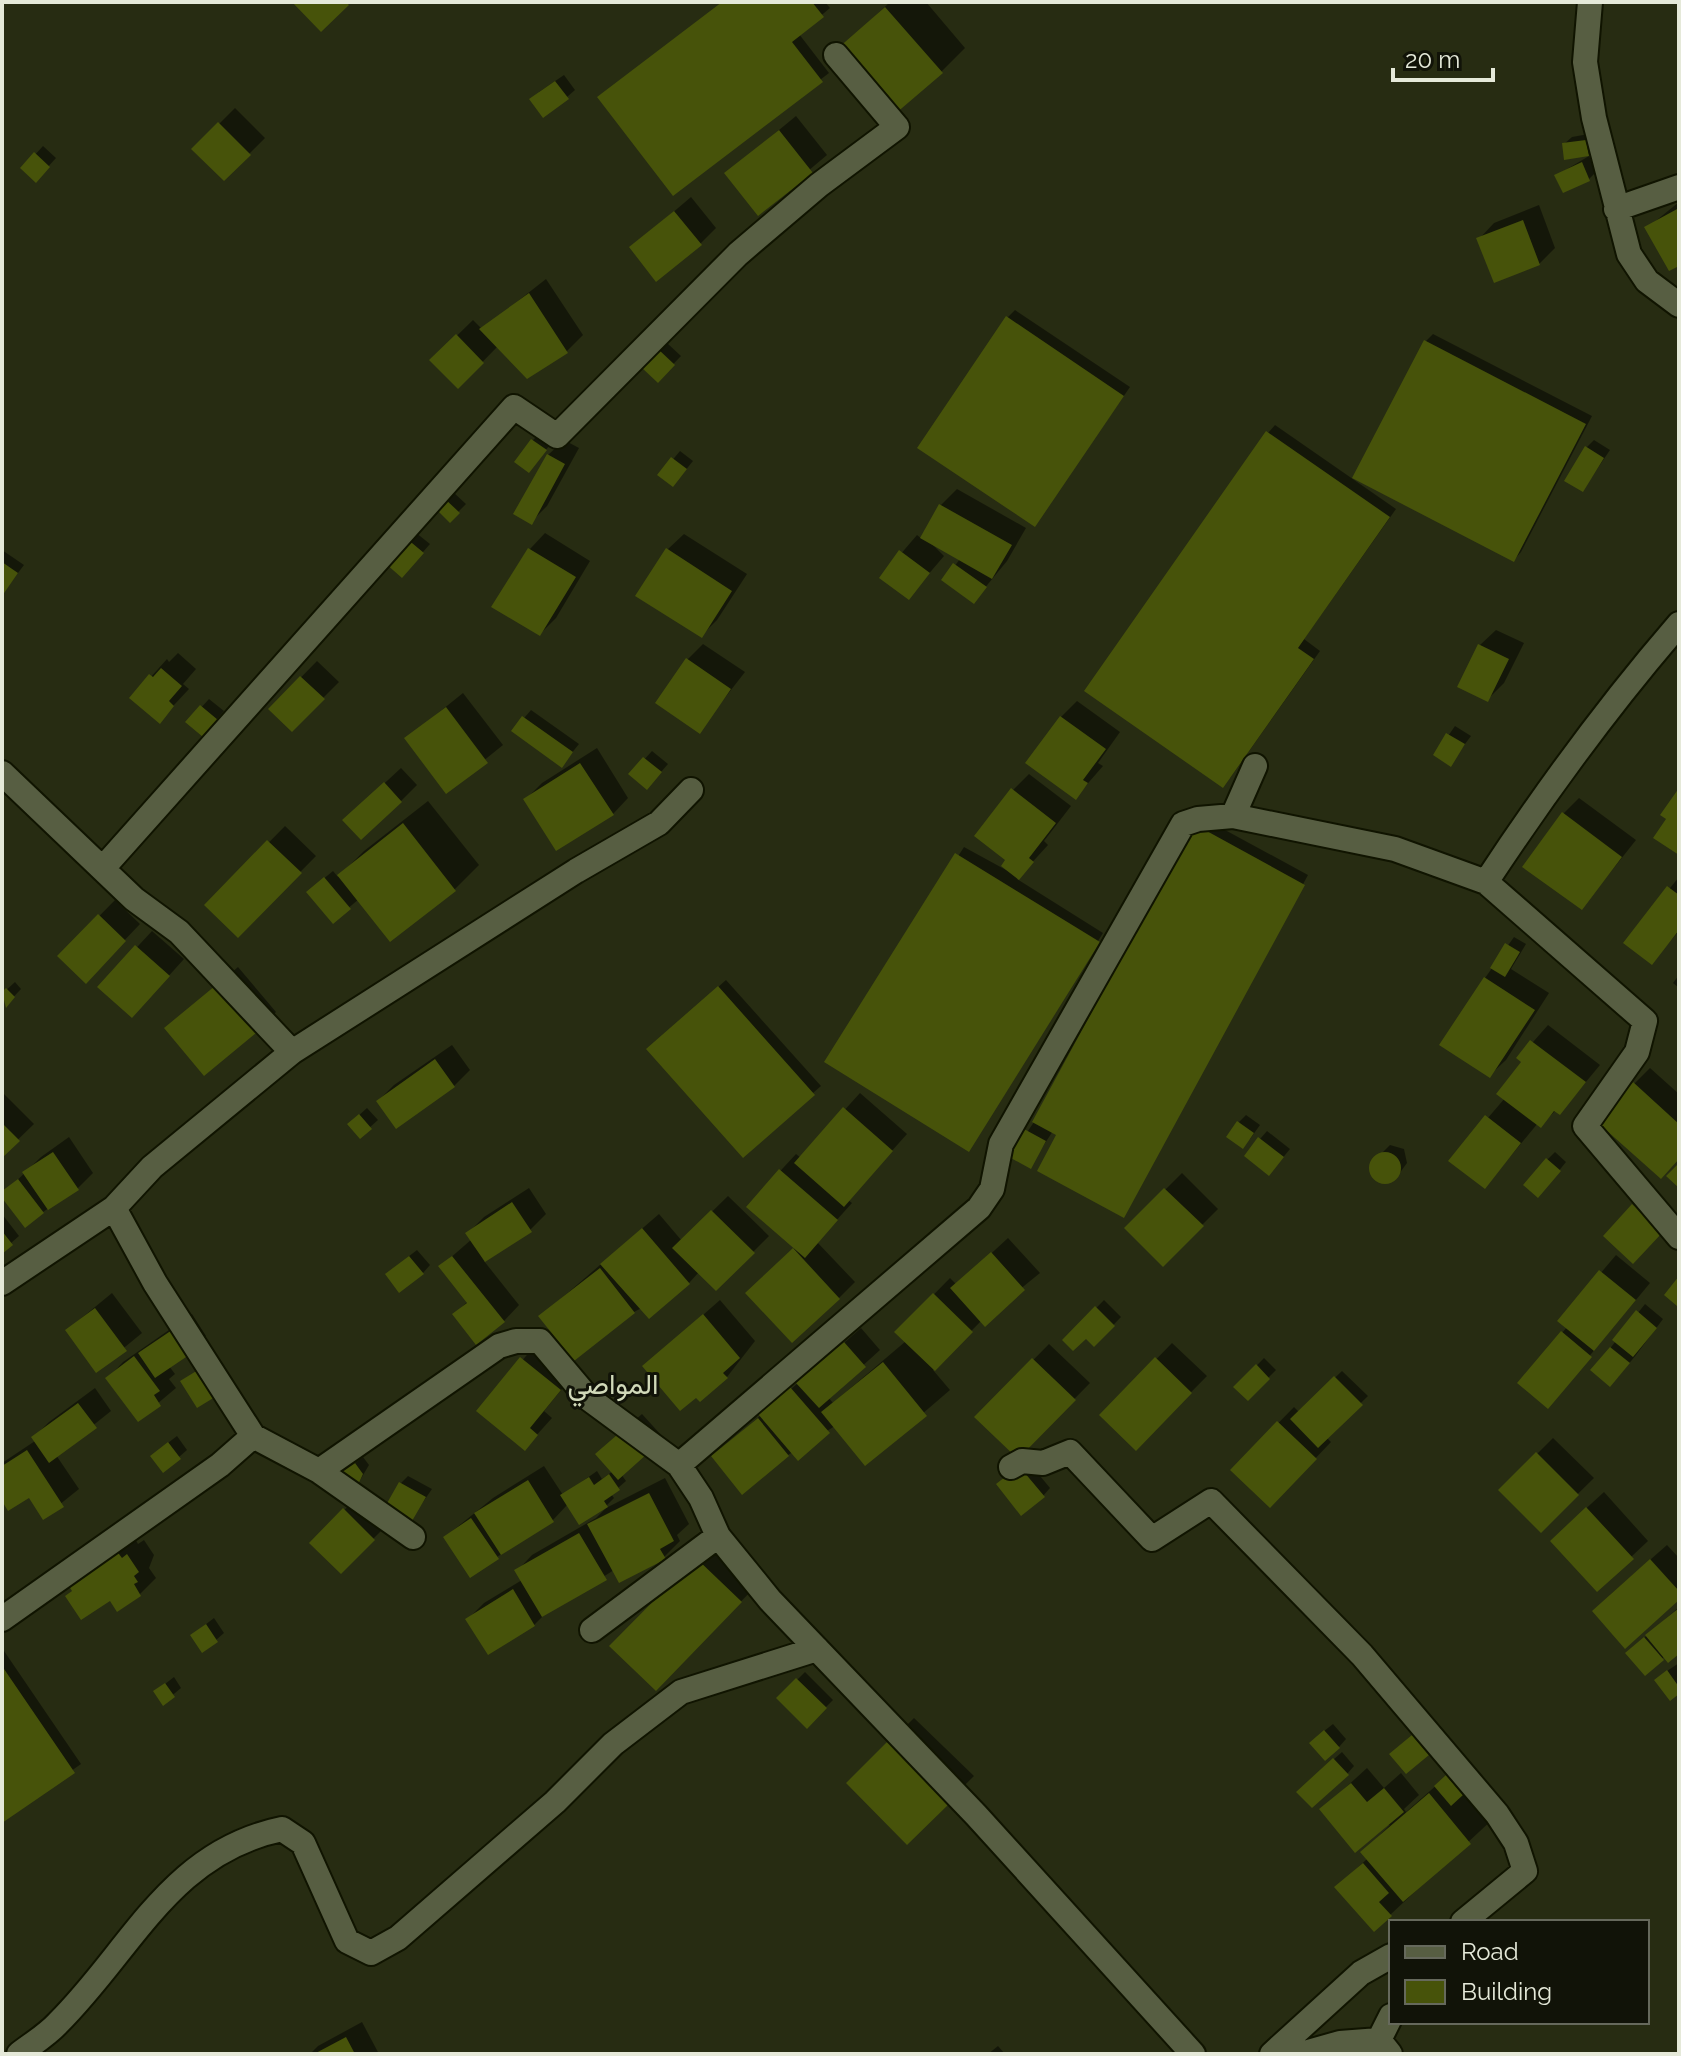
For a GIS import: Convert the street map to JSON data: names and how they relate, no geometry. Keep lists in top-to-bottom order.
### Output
{
  "districts": ["المواصي"],
  "legend": ["Road", "Building"],
  "scale_bar": "20 m"
}
